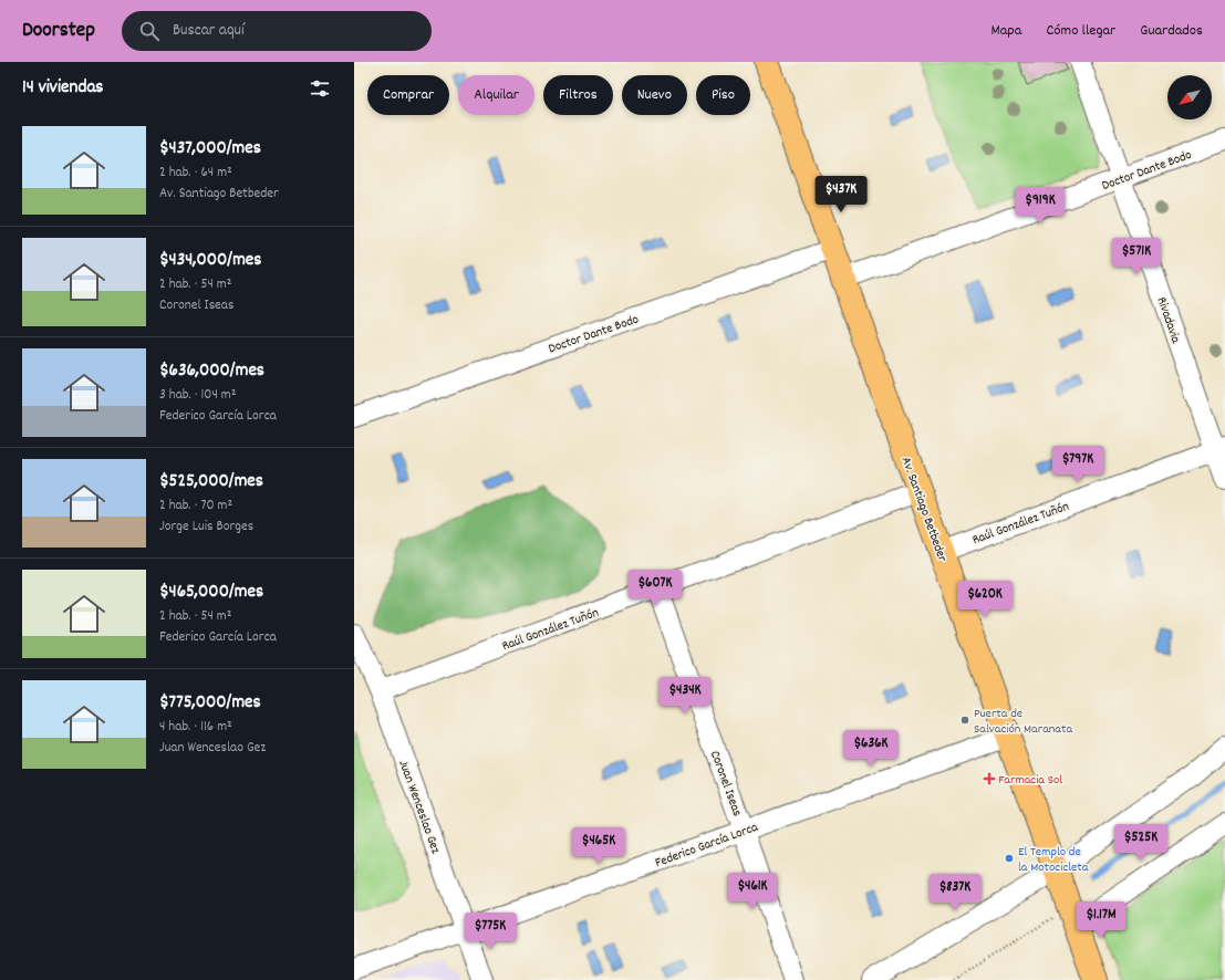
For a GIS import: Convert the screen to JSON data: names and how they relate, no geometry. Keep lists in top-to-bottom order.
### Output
{
  "streets": {
    "main road": ["Av. Santiago Betbeder"],
    "street": [
      "Doctor Dante Bodo",
      "Rivadavia",
      "Raúl González Tuñón",
      "Coronel Iseas",
      "Juan Wenceslao Gez",
      "Federico García Lorca"
    ]
  },
  "crossings": [
    ["Doctor Dante Bodo", "Rivadavia"],
    ["Doctor Dante Bodo", "Av. Santiago Betbeder"],
    ["Rivadavia", "Raúl González Tuñón"],
    ["Av. Santiago Betbeder", "Raúl González Tuñón"],
    ["Av. Santiago Betbeder", "Federico García Lorca"],
    ["Raúl González Tuñón", "Coronel Iseas"],
    ["Raúl González Tuñón", "Juan Wenceslao Gez"],
    ["Coronel Iseas", "Federico García Lorca"],
    ["Juan Wenceslao Gez", "Federico García Lorca"]
  ],
  "places": {
    "other": ["Puerta de Salvación Maranata", "El Templo de la Motocicleta"],
    "health": ["Farmacia Sol"]
  },
  "north": "bottom left",
  "page": {
    "header": "Doorstep",
    "search": "Buscar aquí",
    "nav": ["Mapa", "Cómo llegar", "Guardados"],
    "heading": "14 viviendas",
    "chip": [
      "Comprar",
      "Alquilar",
      "Filtros",
      "Nuevo",
      "Piso"
    ],
    "list": [
      {
        "name": "$437,000/mes",
        "note": "2 hab. · 64 m² · Av. Santiago Betbeder"
      },
      {
        "name": "$434,000/mes",
        "note": "2 hab. · 54 m² · Coronel Iseas"
      },
      {
        "name": "$636,000/mes",
        "note": "3 hab. · 104 m² · Federico García Lorca"
      },
      {
        "name": "$525,000/mes",
        "note": "2 hab. · 70 m² · Jorge Luis Borges"
      },
      {
        "name": "$465,000/mes",
        "note": "2 hab. · 54 m² · Federico García Lorca"
      },
      {
        "name": "$775,000/mes",
        "note": "4 hab. · 116 m² · Juan Wenceslao Gez"
      }
    ],
    "price": [
      "$437K",
      "$919K",
      "$571K",
      "$797K",
      "$607K",
      "$620K",
      "$434K",
      "$636K",
      "$525K",
      "$465K",
      "$461K",
      "$837K",
      "$1.17M",
      "$775K"
    ]
  }
}
